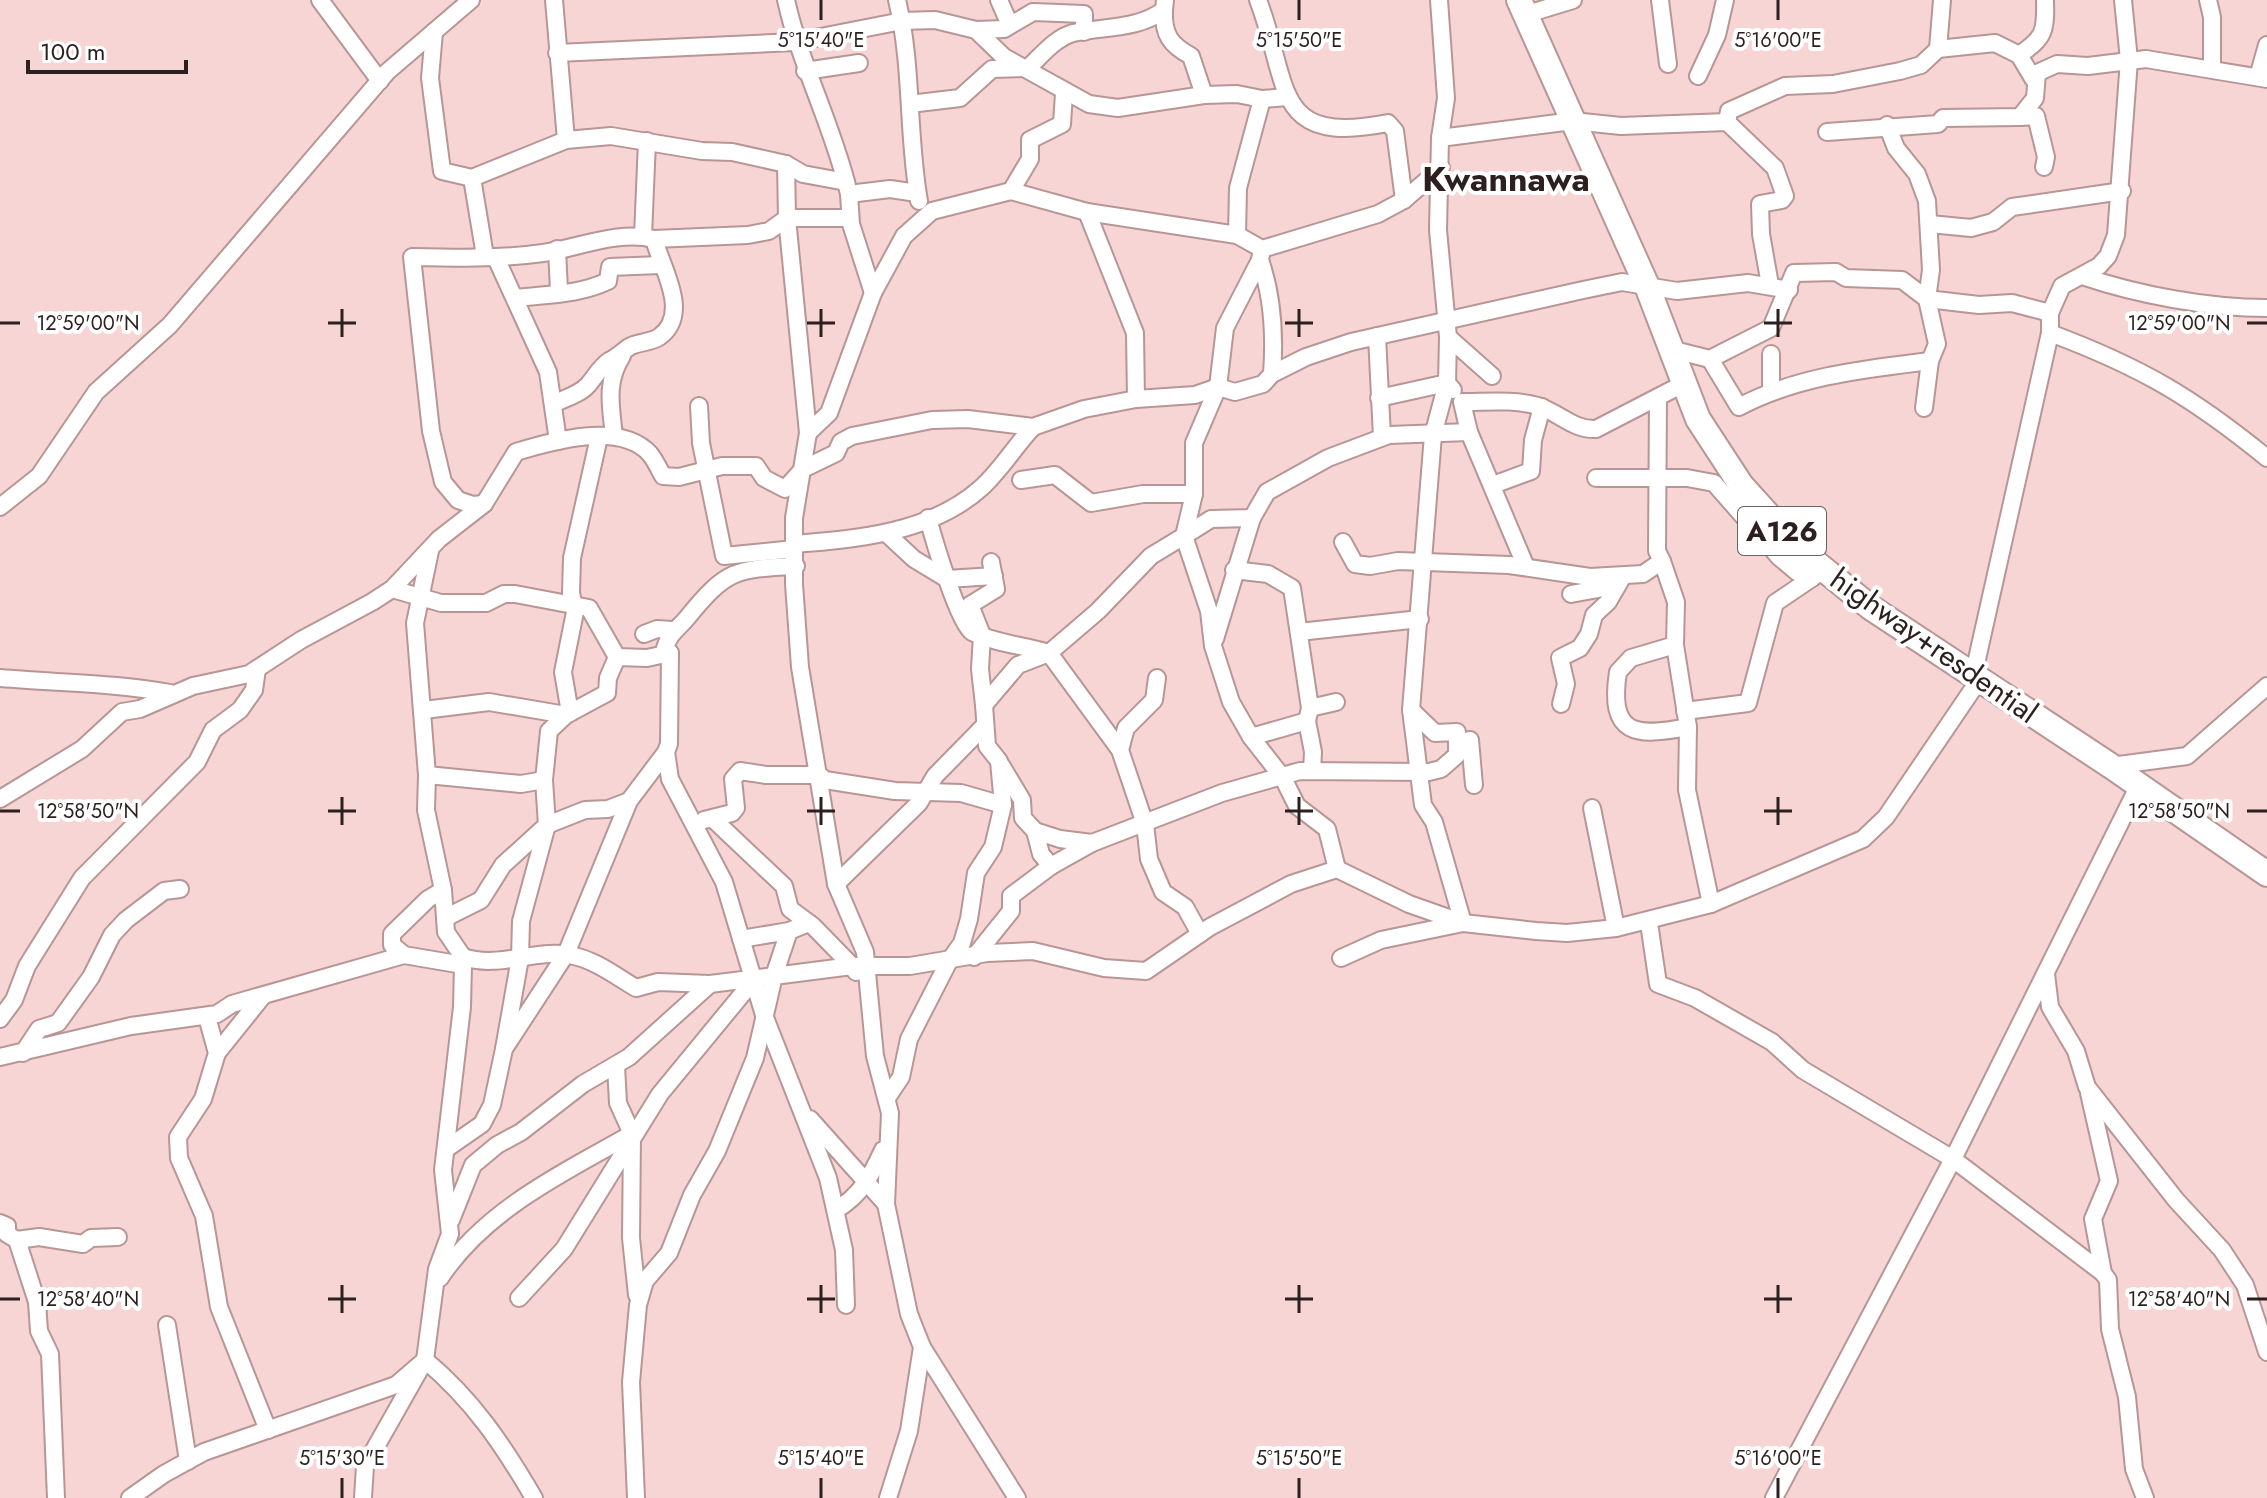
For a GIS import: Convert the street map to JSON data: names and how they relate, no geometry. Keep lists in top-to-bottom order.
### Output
{
  "streets": {
    "highway": ["A126", "highway+resdential"]
  },
  "districts": ["Kwannawa"],
  "scale_bar": "100 m",
  "coordinates": [
    "5°15'40\"E",
    "5°15'50\"E",
    "5°16'00\"E",
    "12°59'00\"N",
    "12°58'50\"N",
    "12°58'40\"N",
    "5°15'30\"E"
  ]
}
